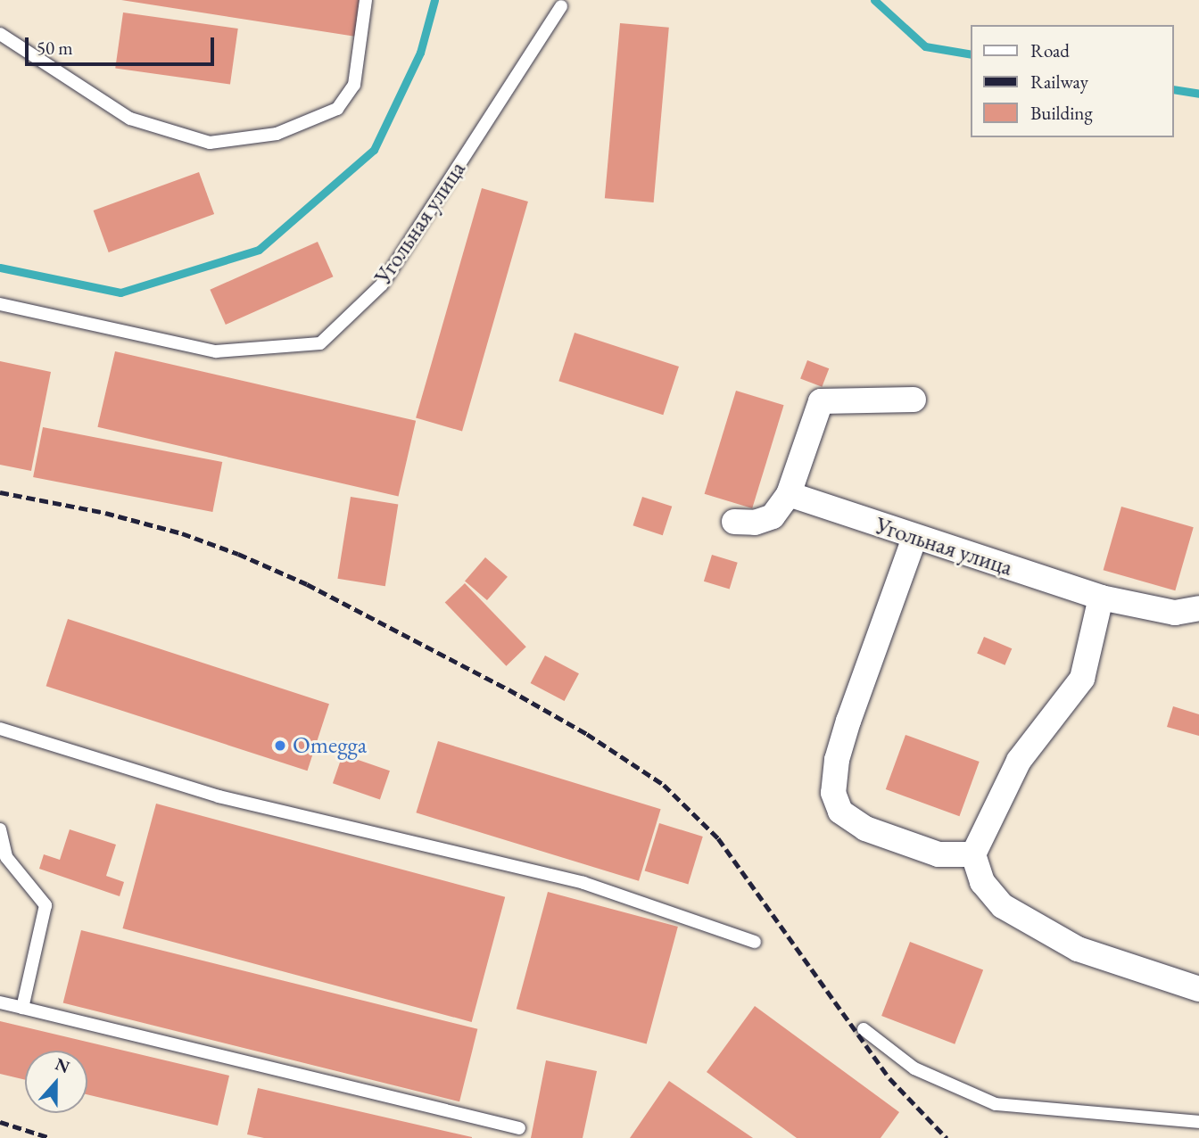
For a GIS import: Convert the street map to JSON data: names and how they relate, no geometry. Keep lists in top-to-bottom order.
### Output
{
  "streets": {
    "street": ["Угольная улица"]
  },
  "places": ["Omegga"],
  "legend": ["Road", "Railway", "Building"],
  "scale_bar": "50 m",
  "north": "top"
}
